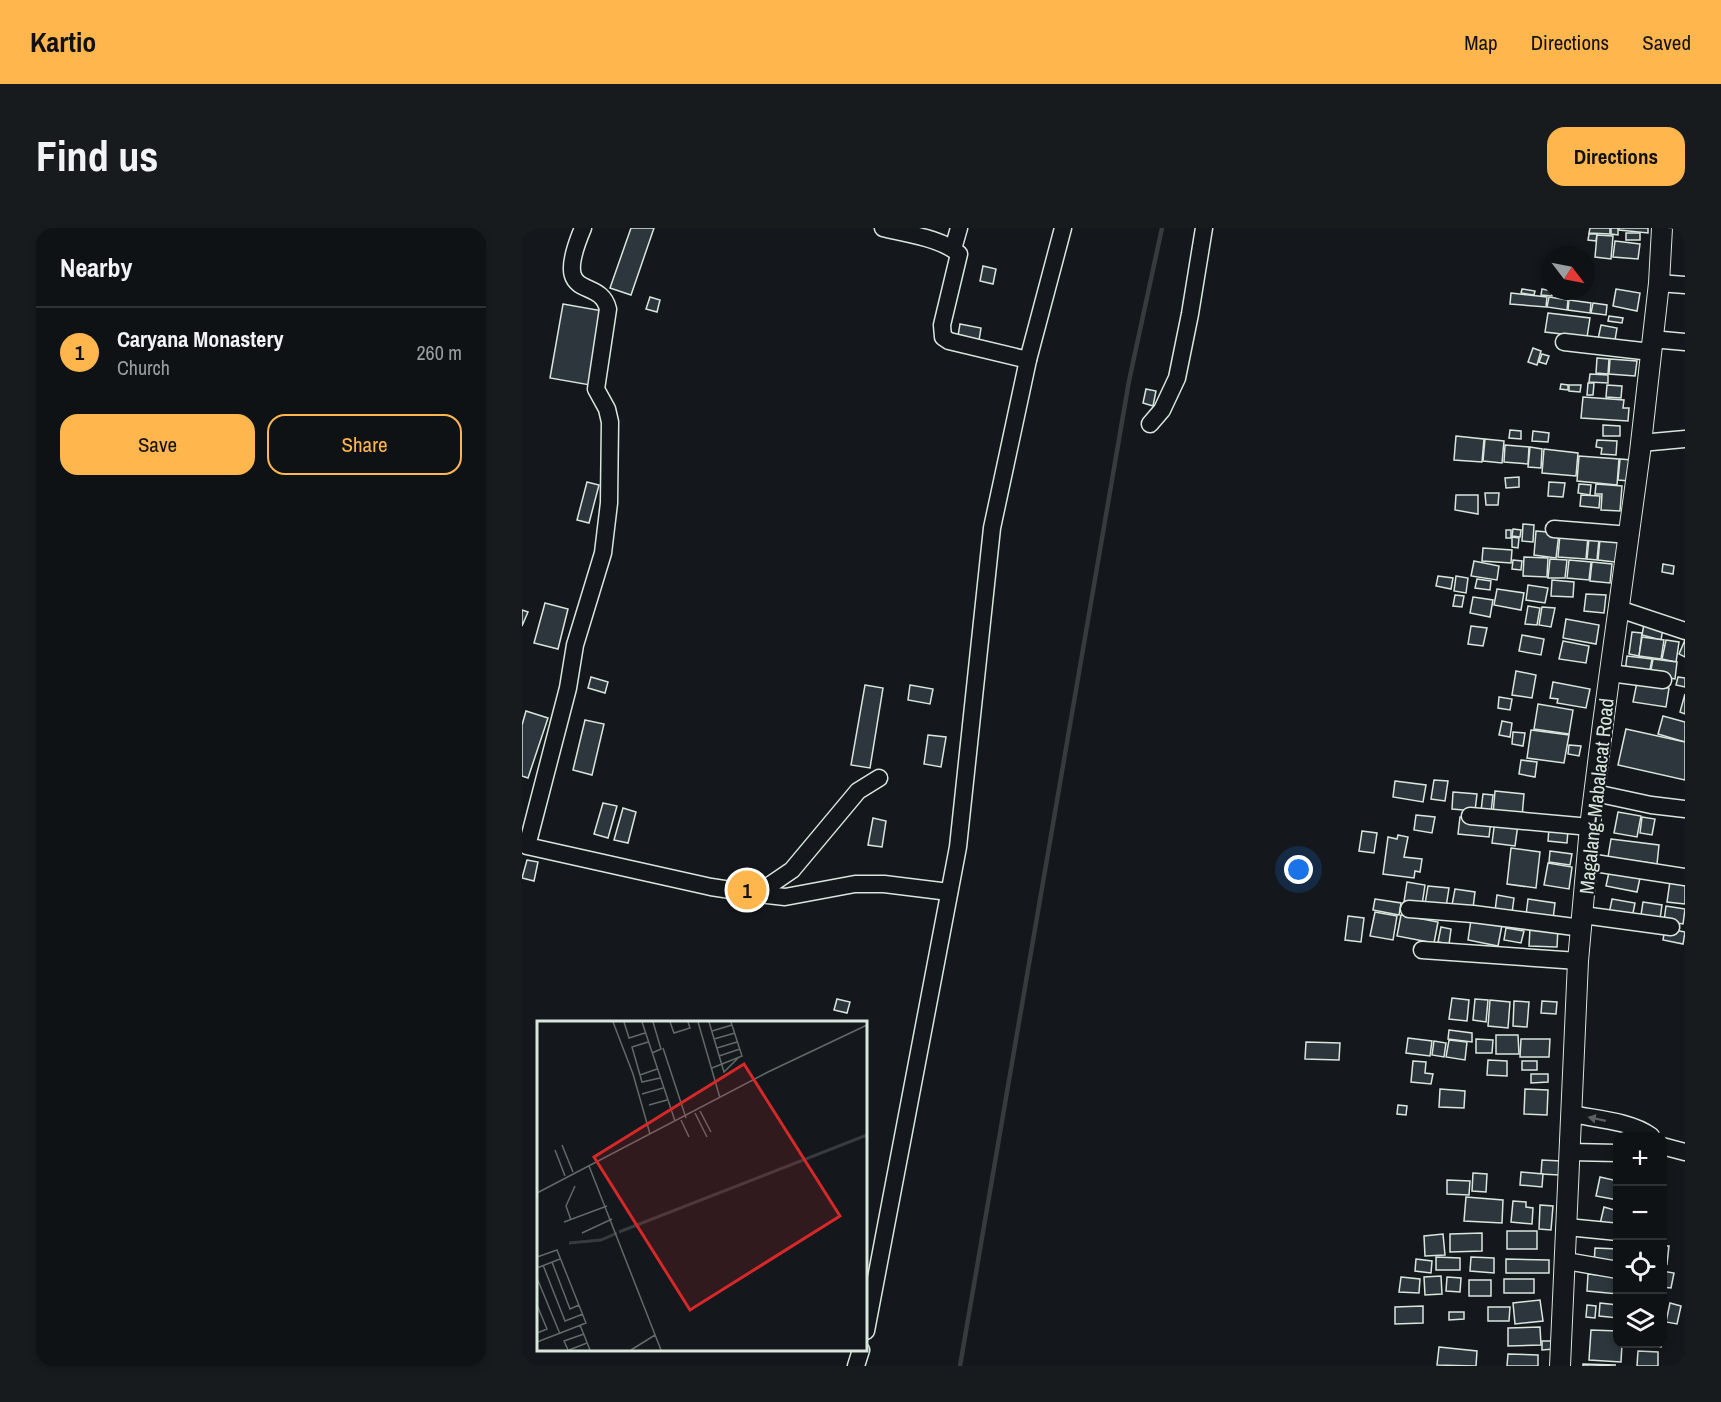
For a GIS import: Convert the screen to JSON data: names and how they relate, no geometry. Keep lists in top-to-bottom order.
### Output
{
  "streets": {
    "main road": ["Magalang-Mabalacat Road"]
  },
  "north": "bottom right",
  "page": {
    "header": "Kartio",
    "nav": ["Map", "Directions", "Saved"],
    "buttons": [
      "Directions",
      ["Save", "Share"]
    ],
    "title": "Find us",
    "heading": "Nearby",
    "list": [
      {
        "mark": "1",
        "name": "Caryana Monastery",
        "note": "Church",
        "value": "260 m"
      }
    ],
    "pins": "1",
    "map_buttons": ["+", "−"]
  }
}
